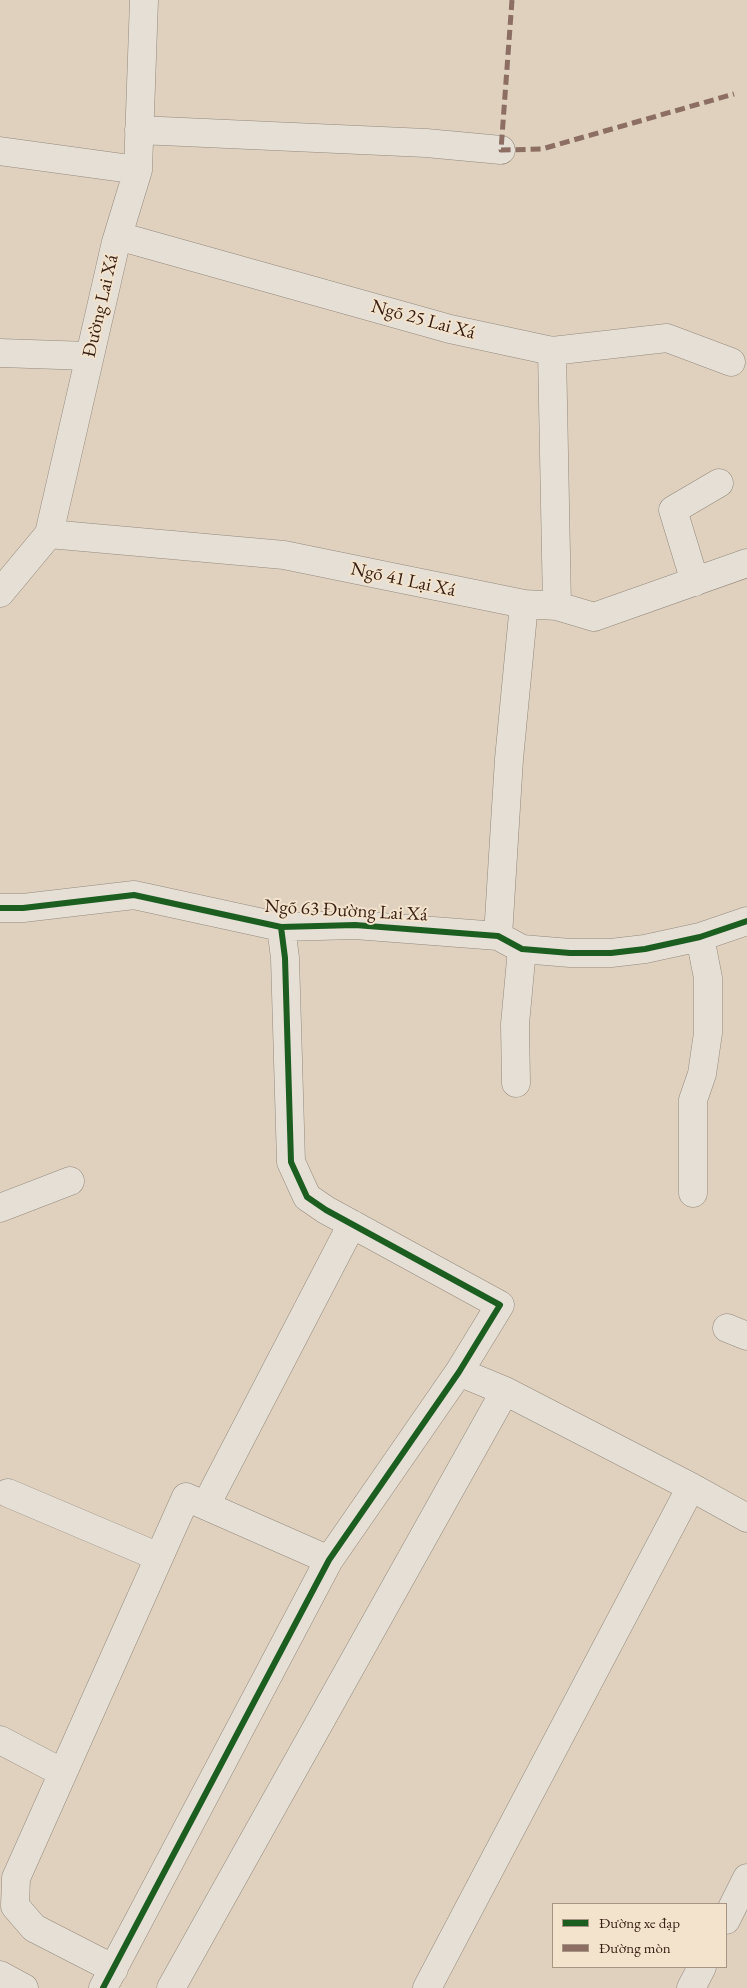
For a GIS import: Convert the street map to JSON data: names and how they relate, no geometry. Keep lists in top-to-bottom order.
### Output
{
  "streets": {
    "street": [
      "Đường Lai Xá",
      "Ngõ 25 Lai Xá",
      "Ngõ 41 Lại Xá",
      "Ngõ 63 Đường Lai Xá"
    ]
  },
  "crossings": [
    ["Đường Lai Xá", "Ngõ 25 Lai Xá"],
    ["Đường Lai Xá", "Ngõ 41 Lại Xá"]
  ],
  "legend": ["Đường xe đạp", "Đường mòn"]
}
